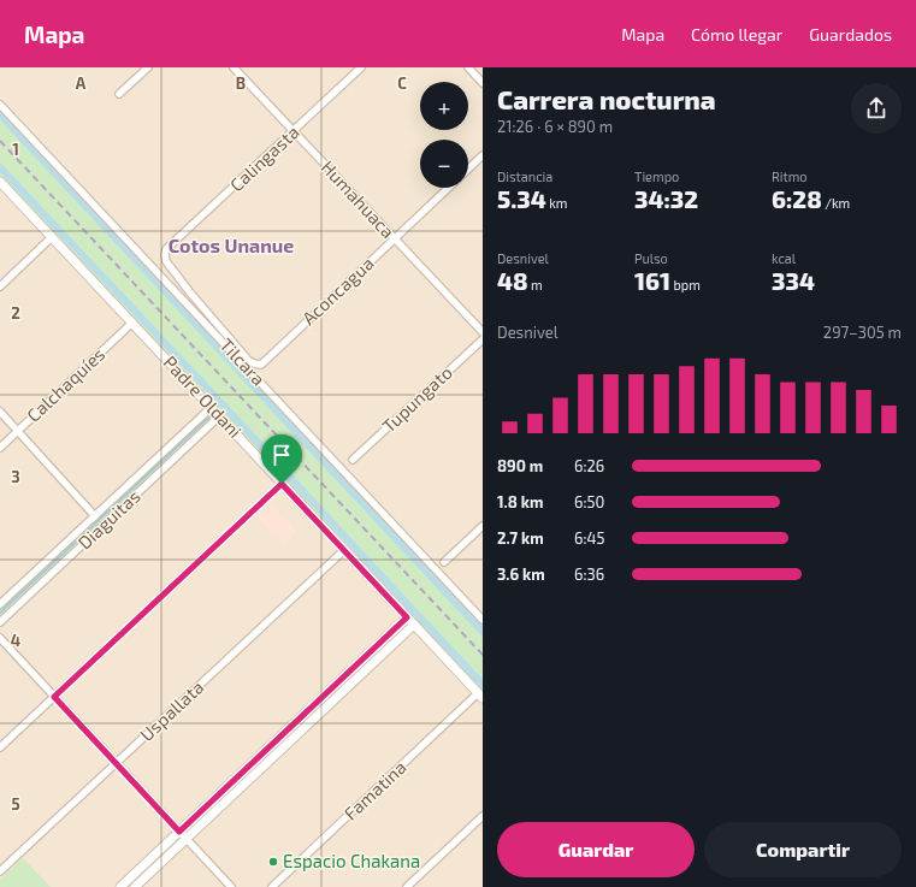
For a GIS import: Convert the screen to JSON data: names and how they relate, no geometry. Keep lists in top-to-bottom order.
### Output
{
  "streets": {
    "street": [
      "Calingasta",
      "Humahuaca",
      "Aconcagua",
      "Tilcara",
      "Calchaquíes",
      "Padre Oldani",
      "Tupungato",
      "Diaguitas",
      "Uspallata",
      "Famatina"
    ]
  },
  "crossings": [
    ["Calingasta", "Humahuaca"],
    ["Calingasta", "Tilcara"],
    ["Humahuaca", "Aconcagua"],
    ["Aconcagua", "Tilcara"],
    ["Calchaquíes", "Padre Oldani"],
    ["Padre Oldani", "Diaguitas"],
    ["Padre Oldani", "Uspallata"],
    ["Padre Oldani", "Famatina"]
  ],
  "districts": ["Cotos Unanue"],
  "places": ["Espacio Chakana"],
  "page": {
    "header": "Mapa",
    "nav": ["Mapa", "Cómo llegar", "Guardados"],
    "heading": ["Carrera nocturna", "21:26 · 6 × 890 m"],
    "map_buttons": ["+", "−"],
    "stats": [
      ["Distancia", "5.34 km"],
      ["Tiempo", "34:32"],
      ["Ritmo", "6:28 /km"],
      ["Desnivel", "48 m"],
      ["Pulso", "161 bpm"],
      ["kcal", "334"]
    ],
    "chart": ["Desnivel", "297–305 m"],
    "list": [
      {
        "name": "890 m",
        "note": "6:26"
      },
      {
        "name": "1.8 km",
        "note": "6:50"
      },
      {
        "name": "2.7 km",
        "note": "6:45"
      },
      {
        "name": "3.6 km",
        "note": "6:36"
      }
    ],
    "buttons": ["Guardar", "Compartir"]
  },
  "grid": {
    "columns": ["A", "B", "C"],
    "rows": [
      "1",
      "2",
      "3",
      "4",
      "5"
    ]
  }
}
